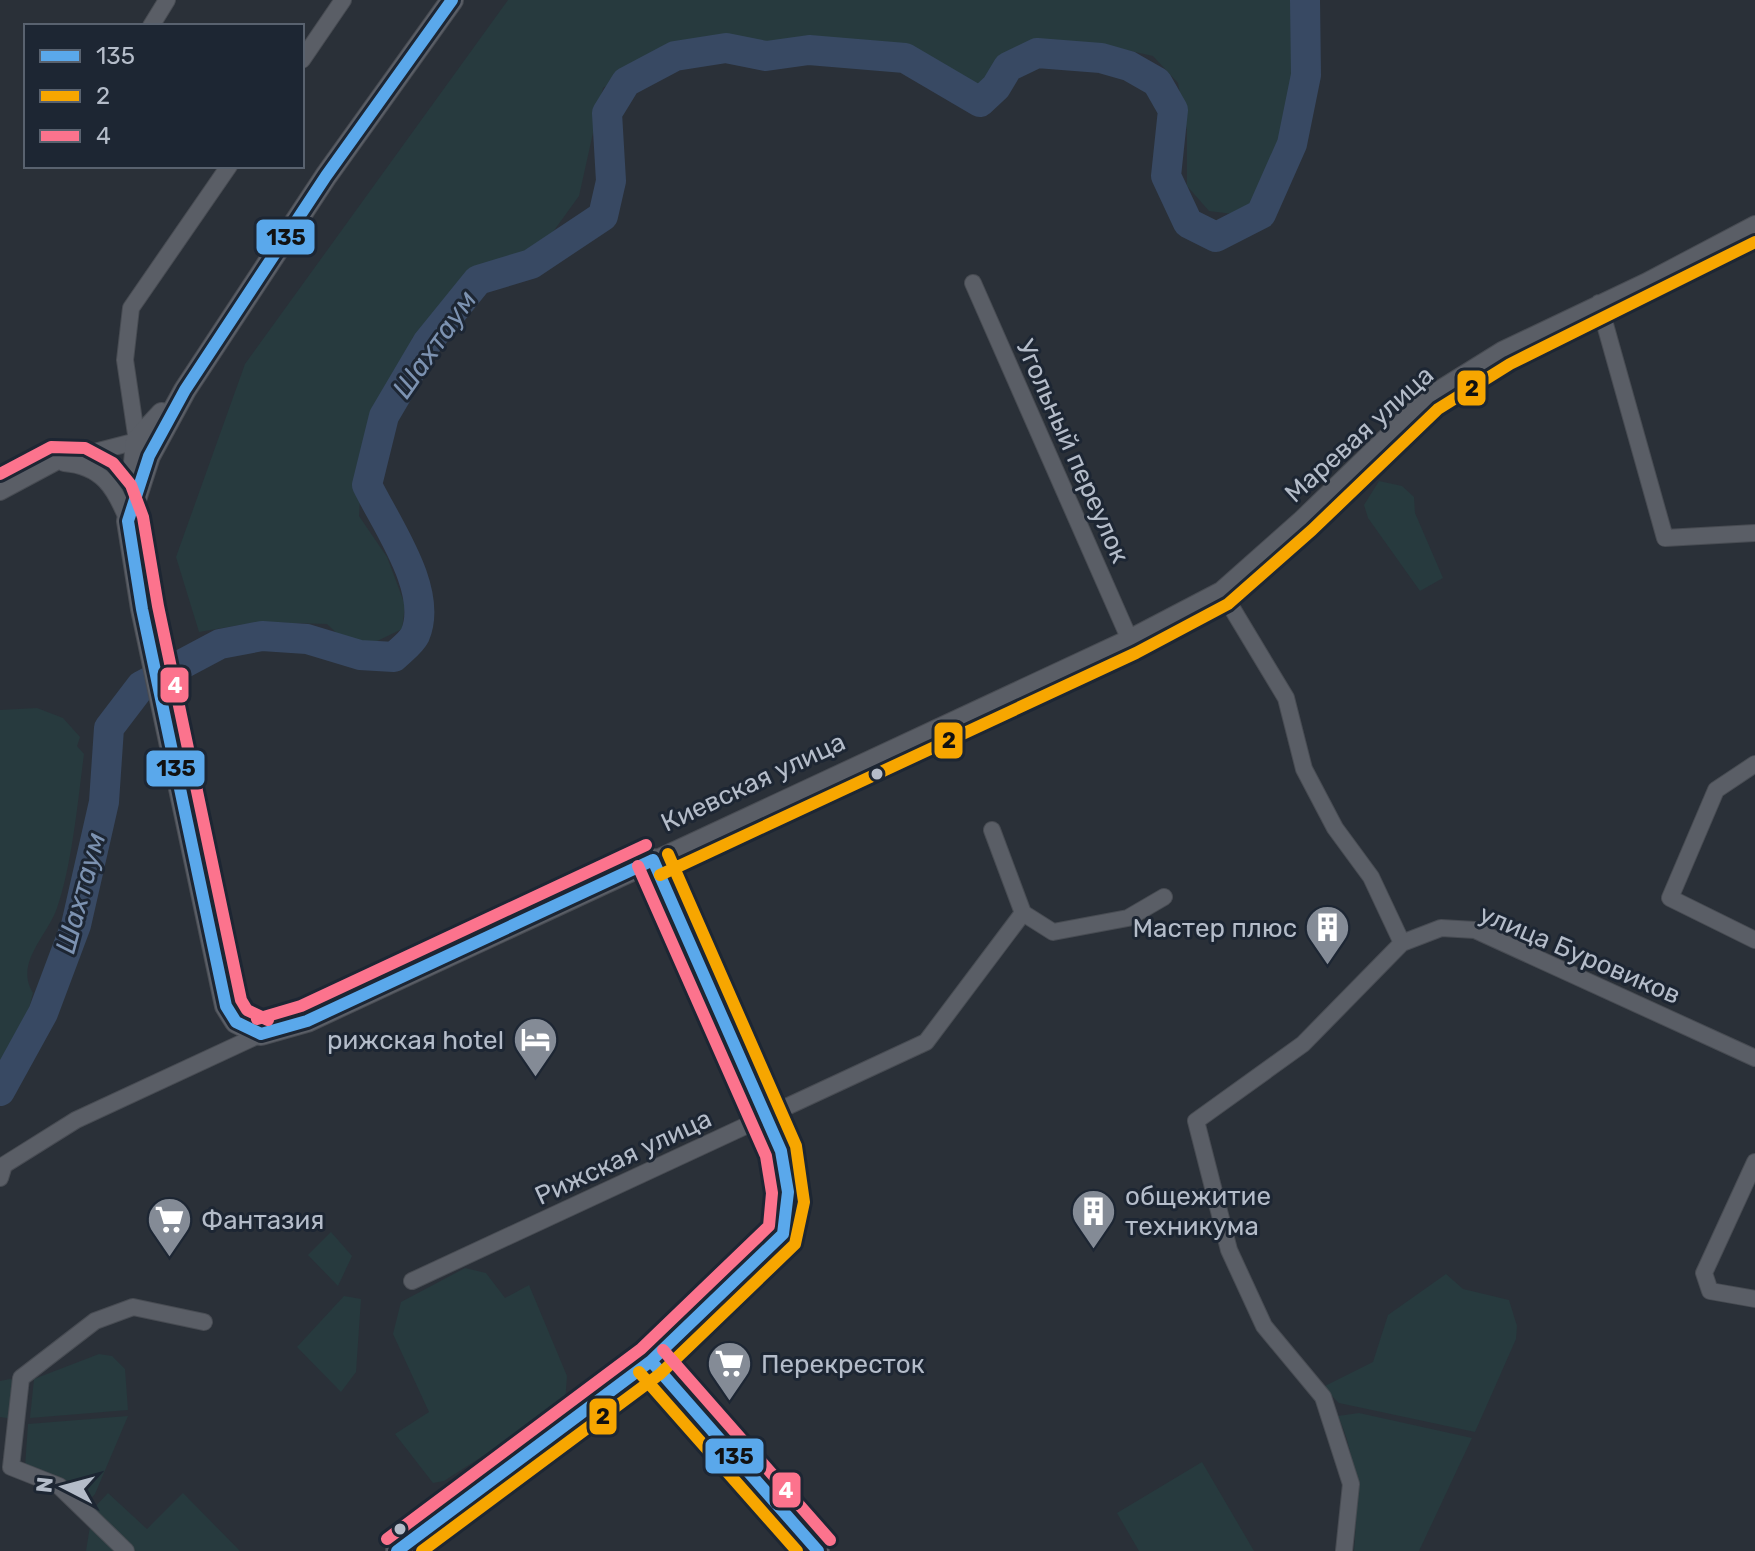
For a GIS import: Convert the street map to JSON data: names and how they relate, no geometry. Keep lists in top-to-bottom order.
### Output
{
  "streets": {
    "street": [
      "Маревая улица",
      "Угольный переулок",
      "Киевская улица",
      "улица Буровиков",
      "Рижская улица"
    ]
  },
  "crossings": [
    ["Маревая улица", "Киевская улица"],
    ["Угольный переулок", "Киевская улица"]
  ],
  "water": ["Шахтаум"],
  "places": {
    "building": ["Мастер плюс", "общежитие техникума"],
    "hotel": ["рижская hotel"],
    "supermarket": ["Фантазия", "Перекресток"]
  },
  "lines": ["transit line 135", "transit line 2", "transit line 4"],
  "legend": ["135", "2", "4"],
  "north": "left"
}
